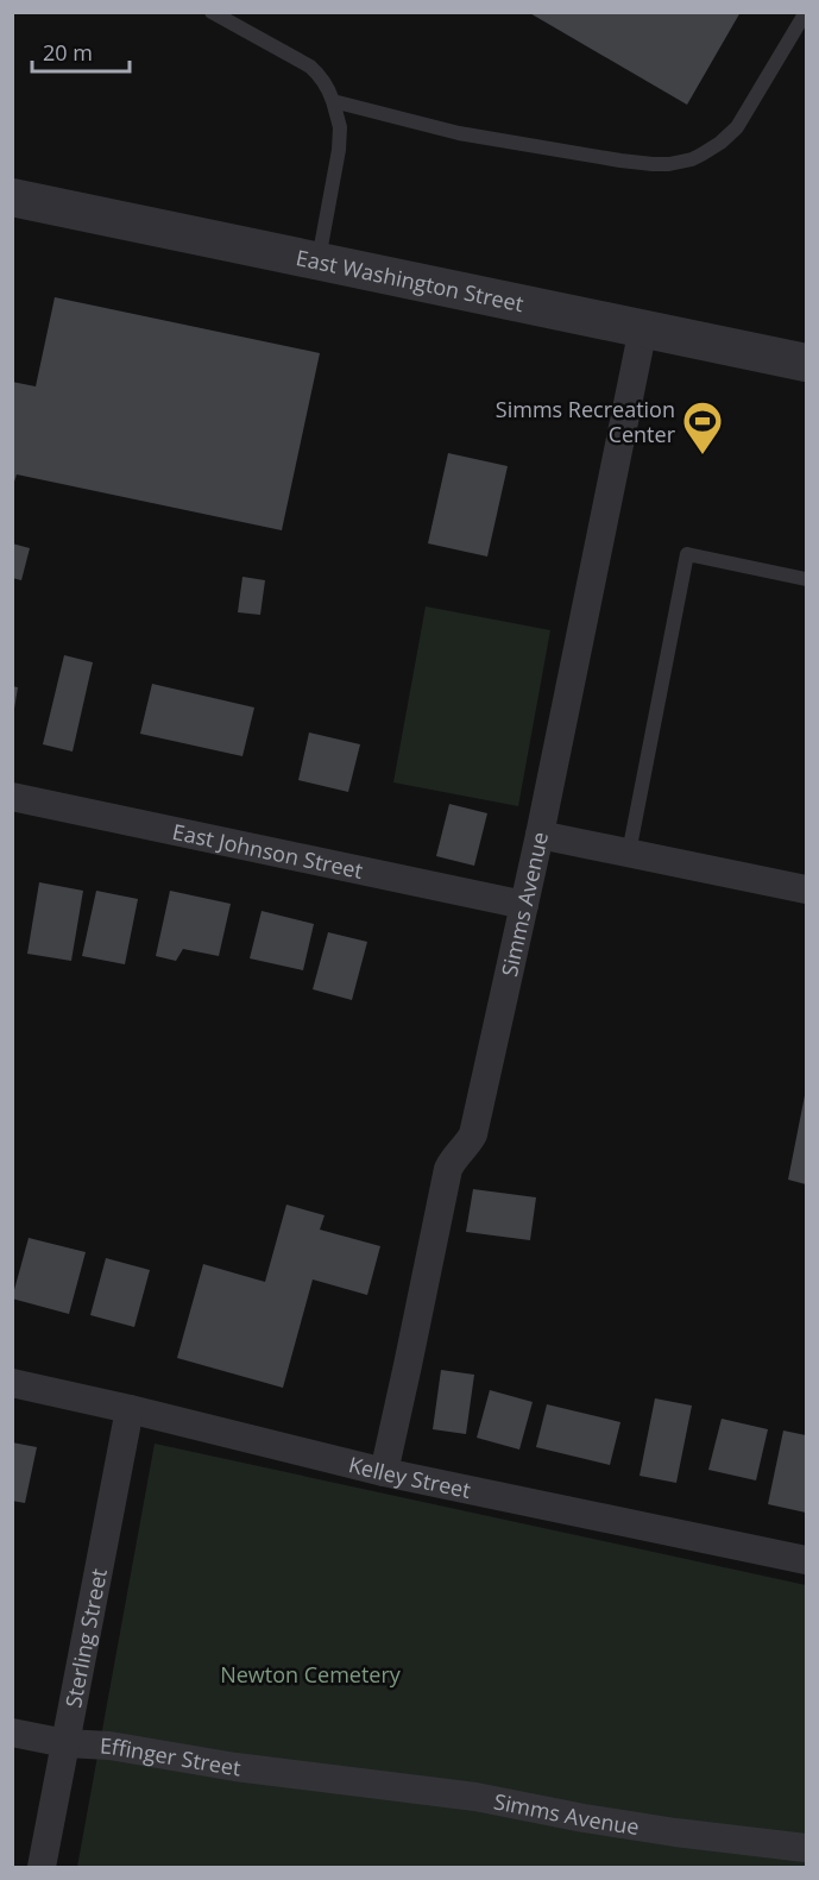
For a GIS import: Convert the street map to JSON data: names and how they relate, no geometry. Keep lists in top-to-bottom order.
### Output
{
  "streets": {
    "street": [
      "East Washington Street",
      "East Johnson Street",
      "Simms Avenue",
      "Kelley Street",
      "Sterling Street",
      "Effinger Street"
    ]
  },
  "crossings": [
    ["East Washington Street", "Simms Avenue"],
    ["East Johnson Street", "Simms Avenue"],
    ["Simms Avenue", "Kelley Street"],
    ["Simms Avenue", "Effinger Street"],
    ["Kelley Street", "Sterling Street"],
    ["Sterling Street", "Effinger Street"]
  ],
  "parks": ["Newton Cemetery"],
  "places": {
    "sports": ["Simms Recreation Center"]
  },
  "scale_bar": "20 m"
}
